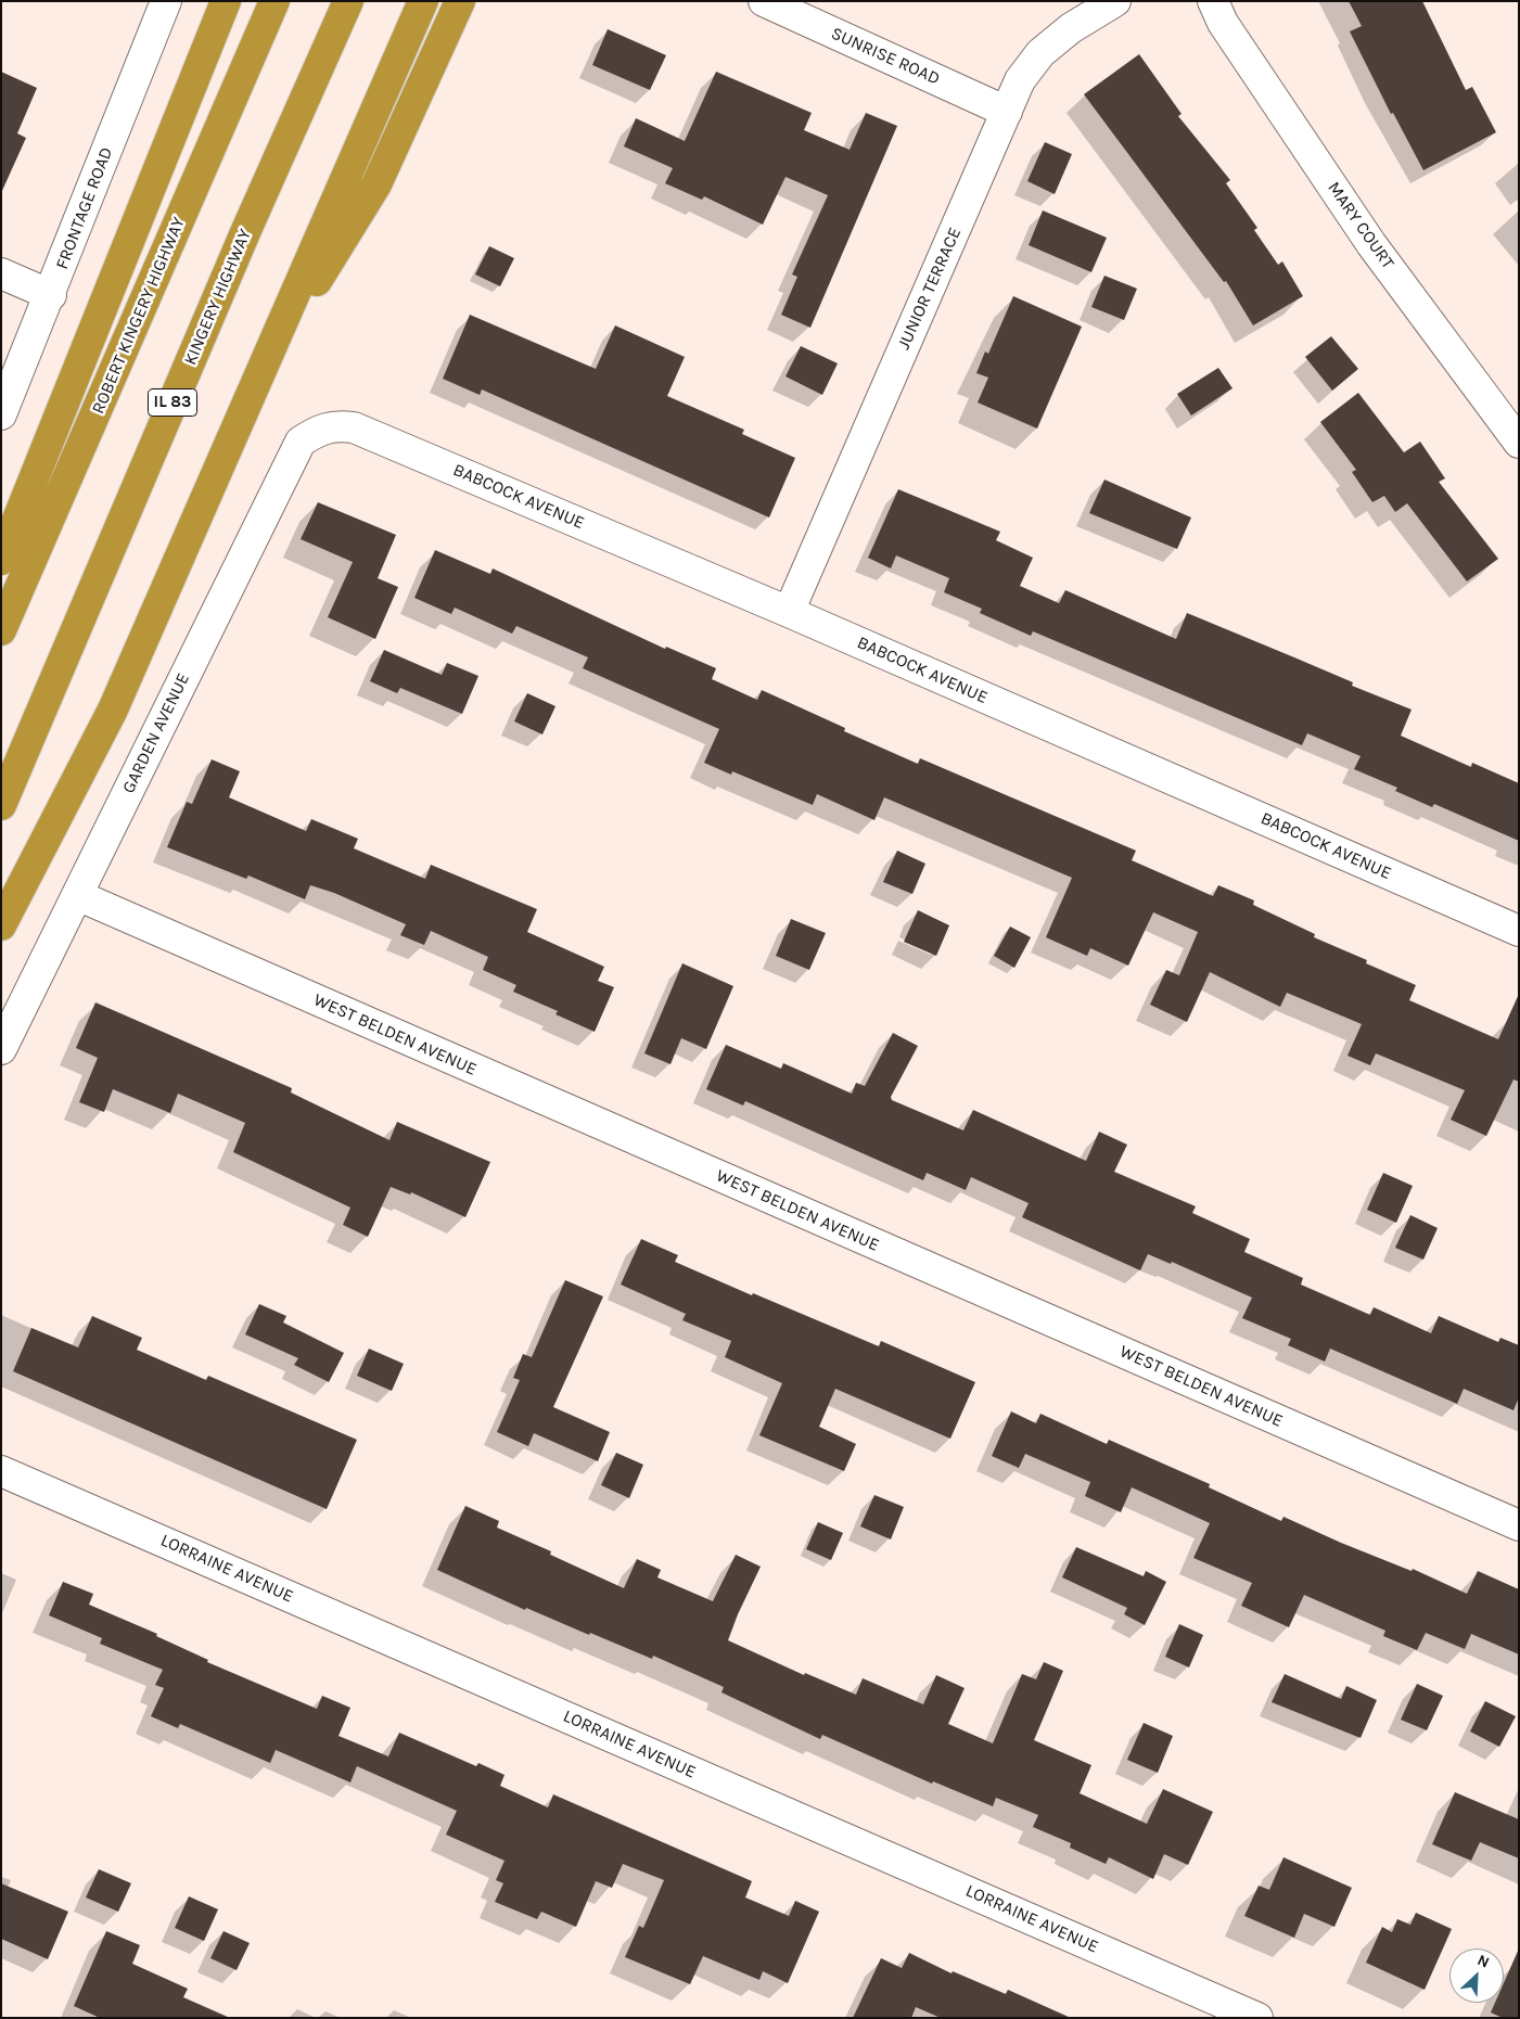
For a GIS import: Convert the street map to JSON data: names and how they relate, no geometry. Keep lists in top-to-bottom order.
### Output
{
  "streets": {
    "highway": ["KINGERY HIGHWAY", "ROBERT KINGERY HIGHWAY", "IL 83"],
    "street": [
      "SUNRISE ROAD",
      "FRONTAGE ROAD",
      "MARY COURT",
      "JUNIOR TERRACE",
      "BABCOCK AVENUE",
      "GARDEN AVENUE",
      "WEST BELDEN AVENUE",
      "LORRAINE AVENUE"
    ]
  },
  "crossings": [
    ["SUNRISE ROAD", "JUNIOR TERRACE"],
    ["JUNIOR TERRACE", "BABCOCK AVENUE"],
    ["BABCOCK AVENUE", "GARDEN AVENUE"],
    ["GARDEN AVENUE", "WEST BELDEN AVENUE"]
  ],
  "north": "top right"
}
